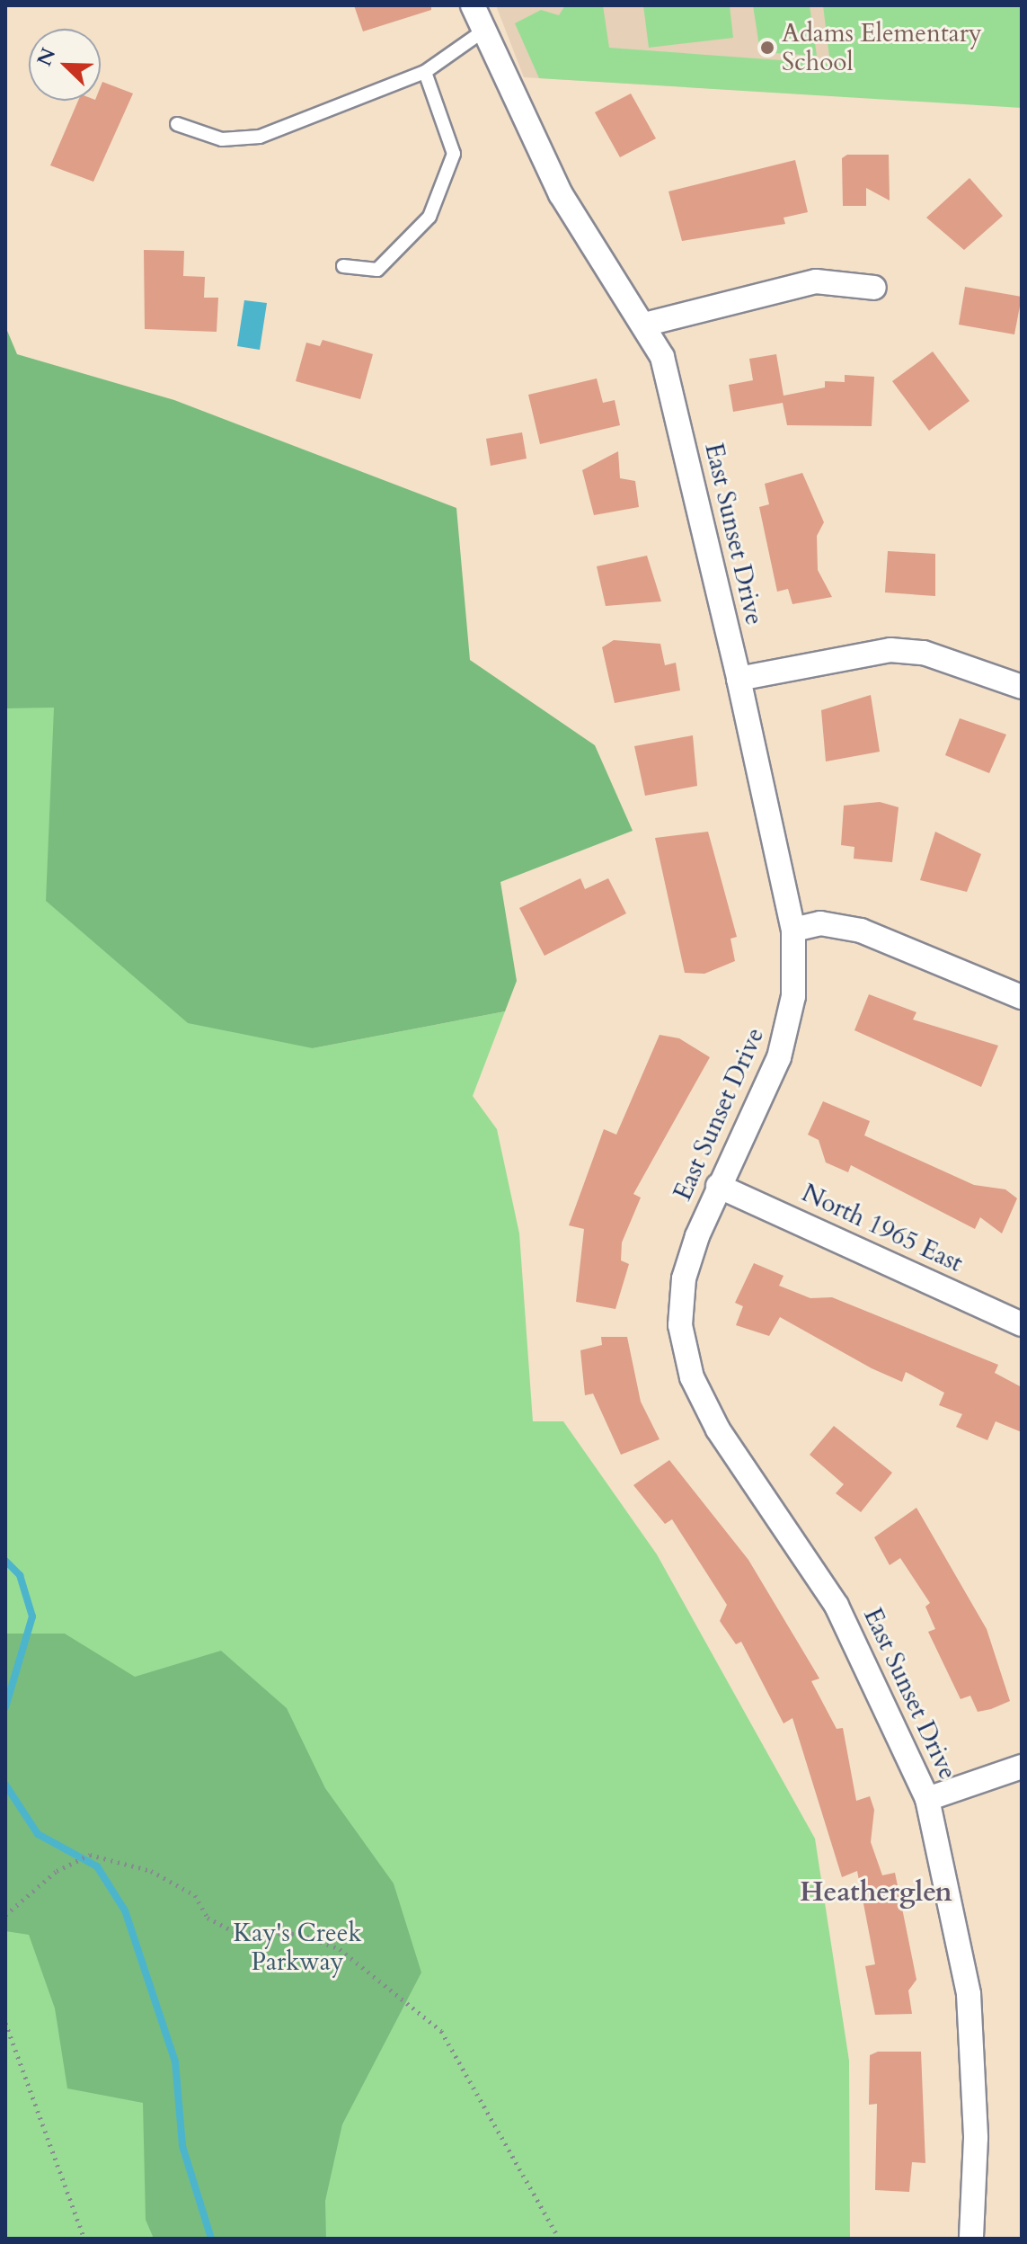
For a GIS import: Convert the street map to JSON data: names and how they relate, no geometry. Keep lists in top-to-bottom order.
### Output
{
  "streets": {
    "street": ["East Sunset Drive", "North 1965 East"]
  },
  "crossings": [
    ["East Sunset Drive", "North 1965 East"]
  ],
  "districts": ["Heatherglen"],
  "parks": ["Kay's Creek Parkway"],
  "places": ["Adams Elementary School"],
  "north": "top left"
}
